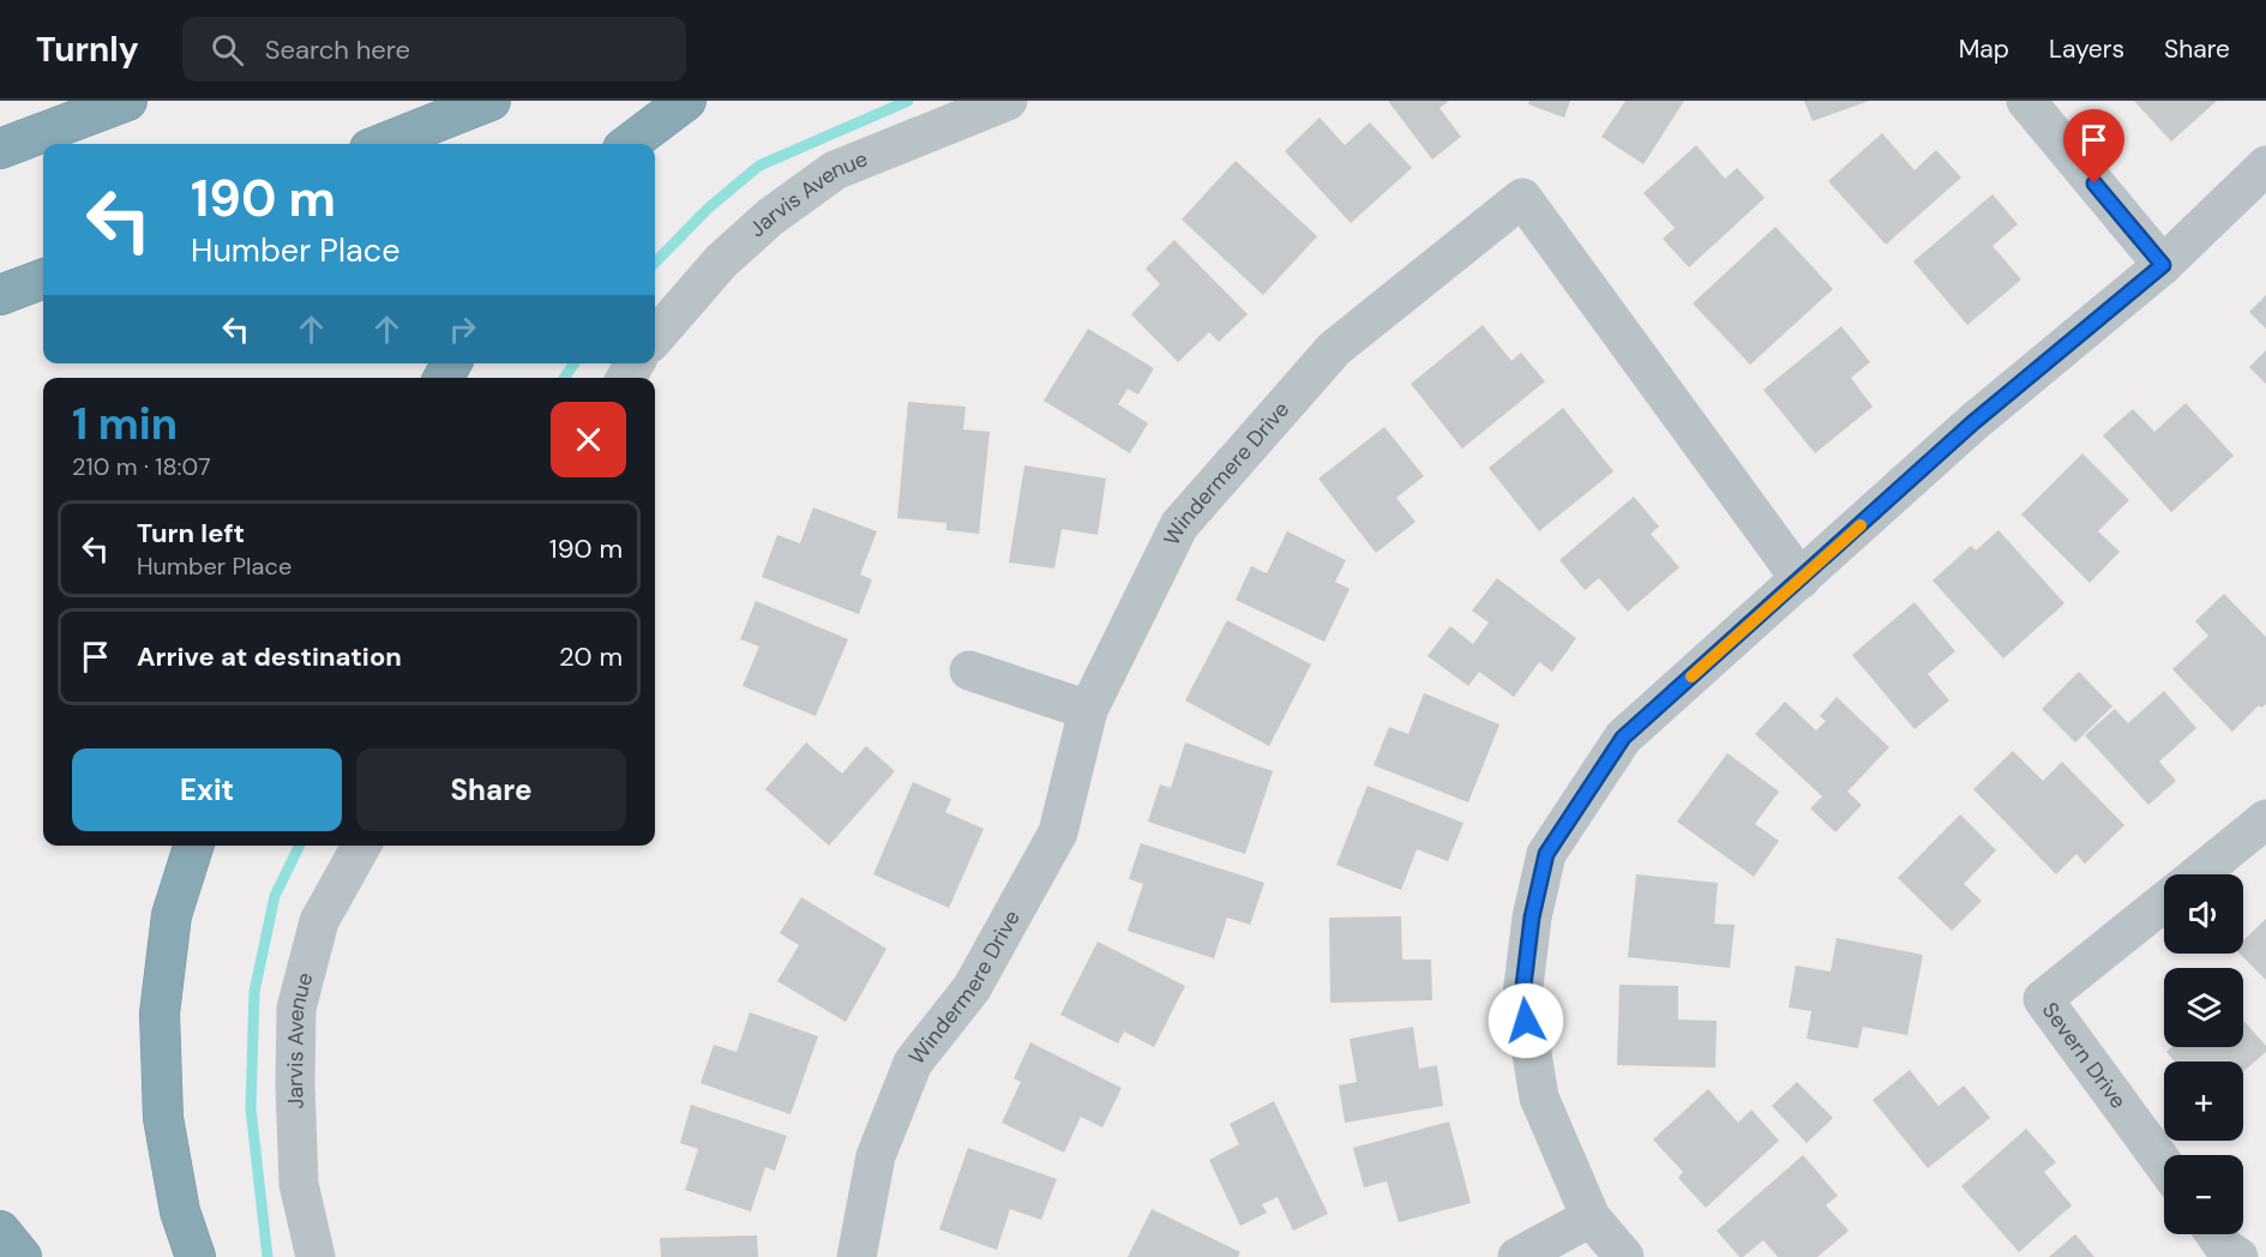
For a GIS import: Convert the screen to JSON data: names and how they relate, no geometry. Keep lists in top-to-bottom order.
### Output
{
  "streets": {
    "street": ["Jarvis Avenue", "Windermere Drive", "Severn Drive"]
  },
  "page": {
    "header": "Turnly",
    "search": "Search here",
    "nav": ["Map", "Layers", "Share"],
    "turn": ["190 m", "Humber Place"],
    "heading": ["1 min", "210 m · 18:07"],
    "list": [
      {
        "name": "Turn left",
        "note": "Humber Place",
        "value": "190 m"
      },
      {
        "name": "Arrive at destination",
        "value": "20 m"
      }
    ],
    "buttons": ["Exit", "Share"],
    "map_buttons": ["+", "−"]
  }
}
